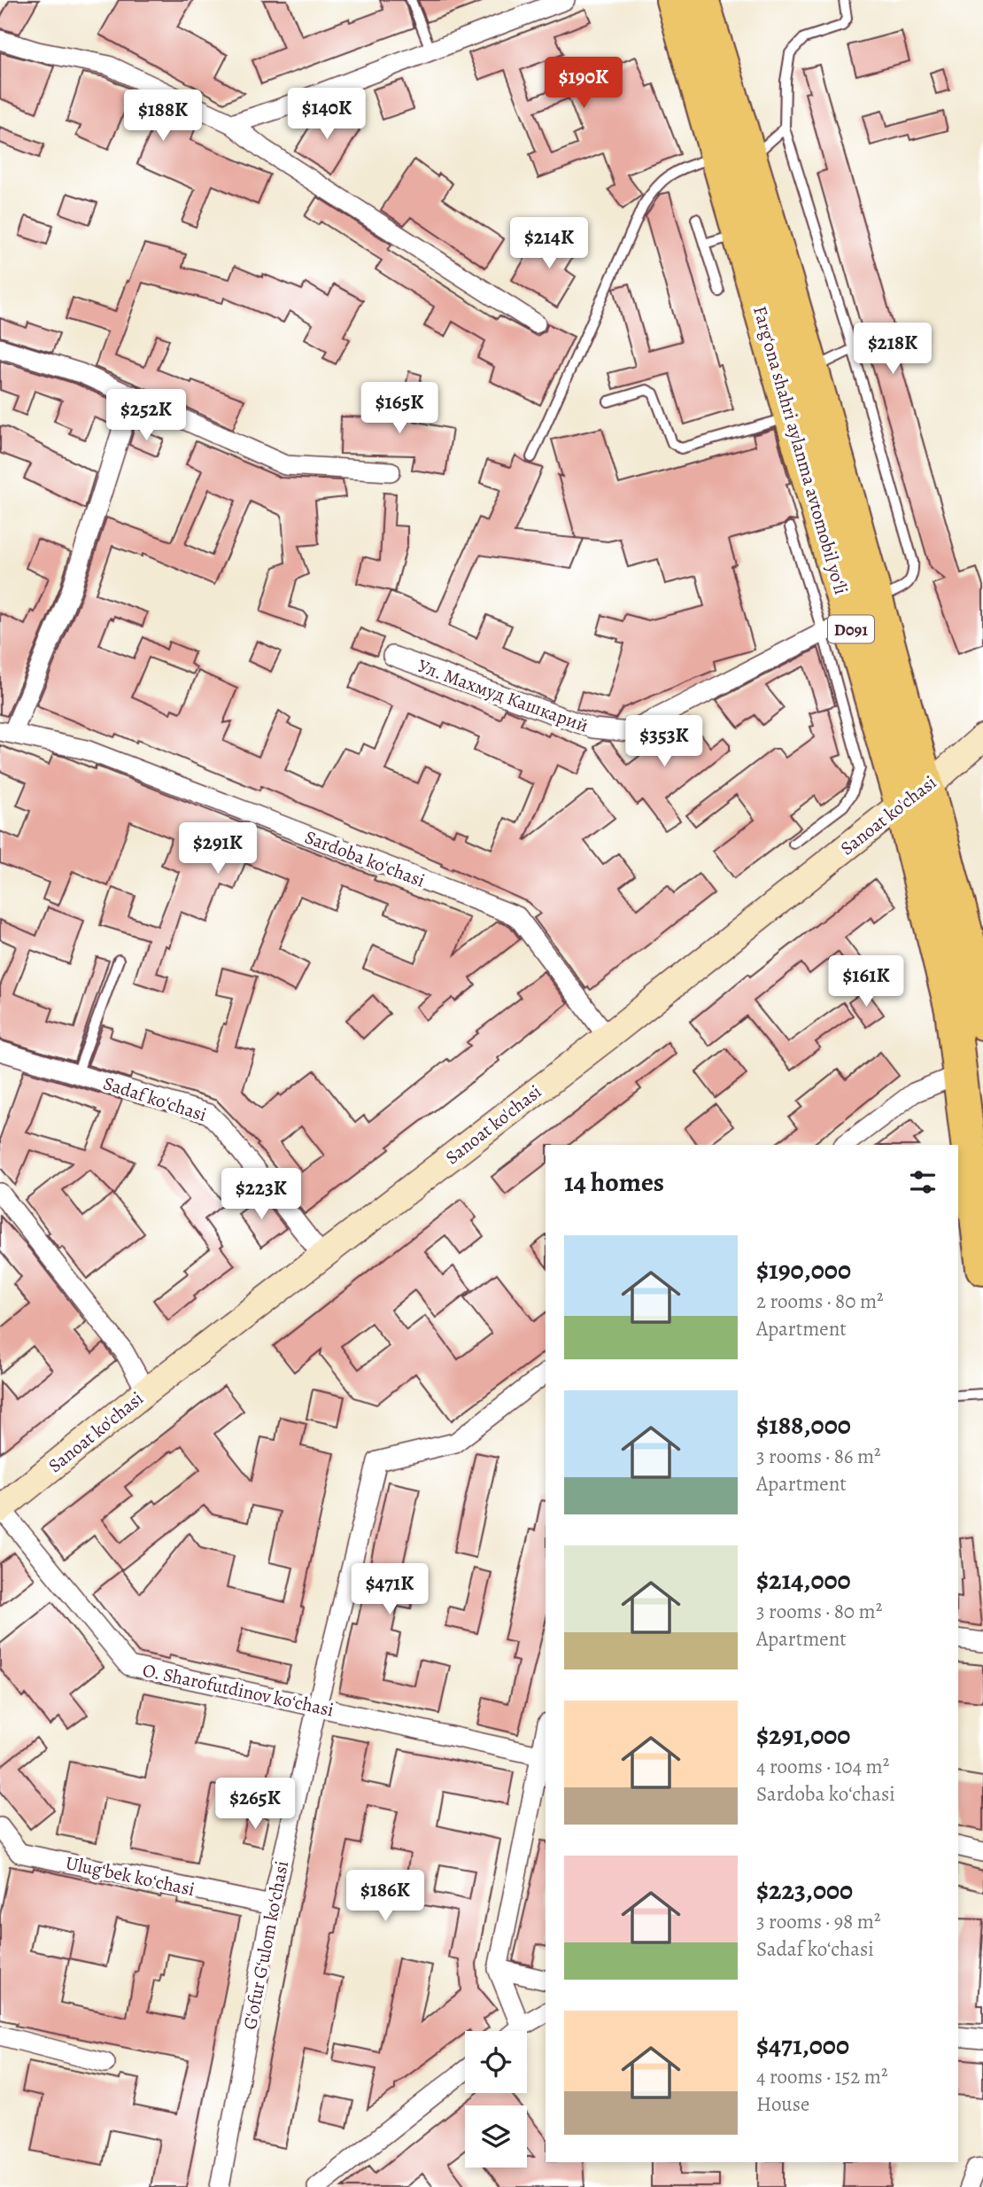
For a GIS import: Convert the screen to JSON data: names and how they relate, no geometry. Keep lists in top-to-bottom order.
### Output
{
  "streets": {
    "highway": ["Fargʻona shahri aylanma avtomobil yoʻli", "D091"],
    "main road": ["Sanoat ko'chasi"],
    "street": [
      "Ул. Махмуд Кашкарий",
      "Sardoba koʻchasi",
      "Sadaf koʻchasi",
      "O. Sharofutdinov koʻchasi",
      "Ulugʻbek koʻchasi",
      "Gʻofur Gʻulom koʻchasi"
    ]
  },
  "crossings": [
    ["Fargʻona shahri aylanma avtomobil yoʻli", "Ул. Махмуд Кашкарий"],
    ["Fargʻona shahri aylanma avtomobil yoʻli", "Sanoat ko'chasi"],
    ["Sanoat ko'chasi", "Sardoba koʻchasi"],
    ["Sanoat ko'chasi", "Sadaf koʻchasi"],
    ["Sanoat ko'chasi", "O. Sharofutdinov koʻchasi"],
    ["O. Sharofutdinov koʻchasi", "Gʻofur Gʻulom koʻchasi"],
    ["Ulugʻbek koʻchasi", "Gʻofur Gʻulom koʻchasi"]
  ],
  "page": {
    "price": [
      "$190K",
      "$140K",
      "$188K",
      "$214K",
      "$218K",
      "$165K",
      "$252K",
      "$353K",
      "$291K",
      "$161K",
      "$223K",
      "$471K",
      "$265K",
      "$186K"
    ],
    "heading": "14 homes",
    "list": [
      {
        "name": "$190,000",
        "note": "2 rooms · 80 m² · Apartment"
      },
      {
        "name": "$188,000",
        "note": "3 rooms · 86 m² · Apartment"
      },
      {
        "name": "$214,000",
        "note": "3 rooms · 80 m² · Apartment"
      },
      {
        "name": "$291,000",
        "note": "4 rooms · 104 m² · Sardoba koʻchasi"
      },
      {
        "name": "$223,000",
        "note": "3 rooms · 98 m² · Sadaf koʻchasi"
      },
      {
        "name": "$471,000",
        "note": "4 rooms · 152 m² · House"
      }
    ]
  }
}
